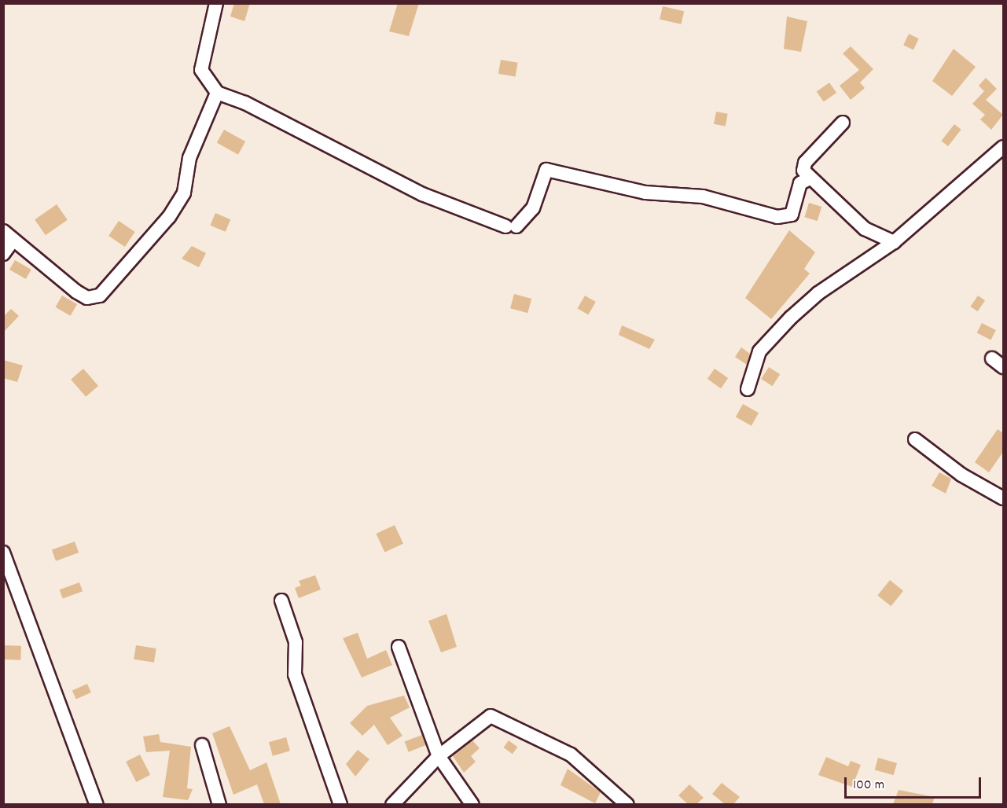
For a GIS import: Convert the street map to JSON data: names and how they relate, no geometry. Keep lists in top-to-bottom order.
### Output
{
  "scale_bar": "100 m"
}
